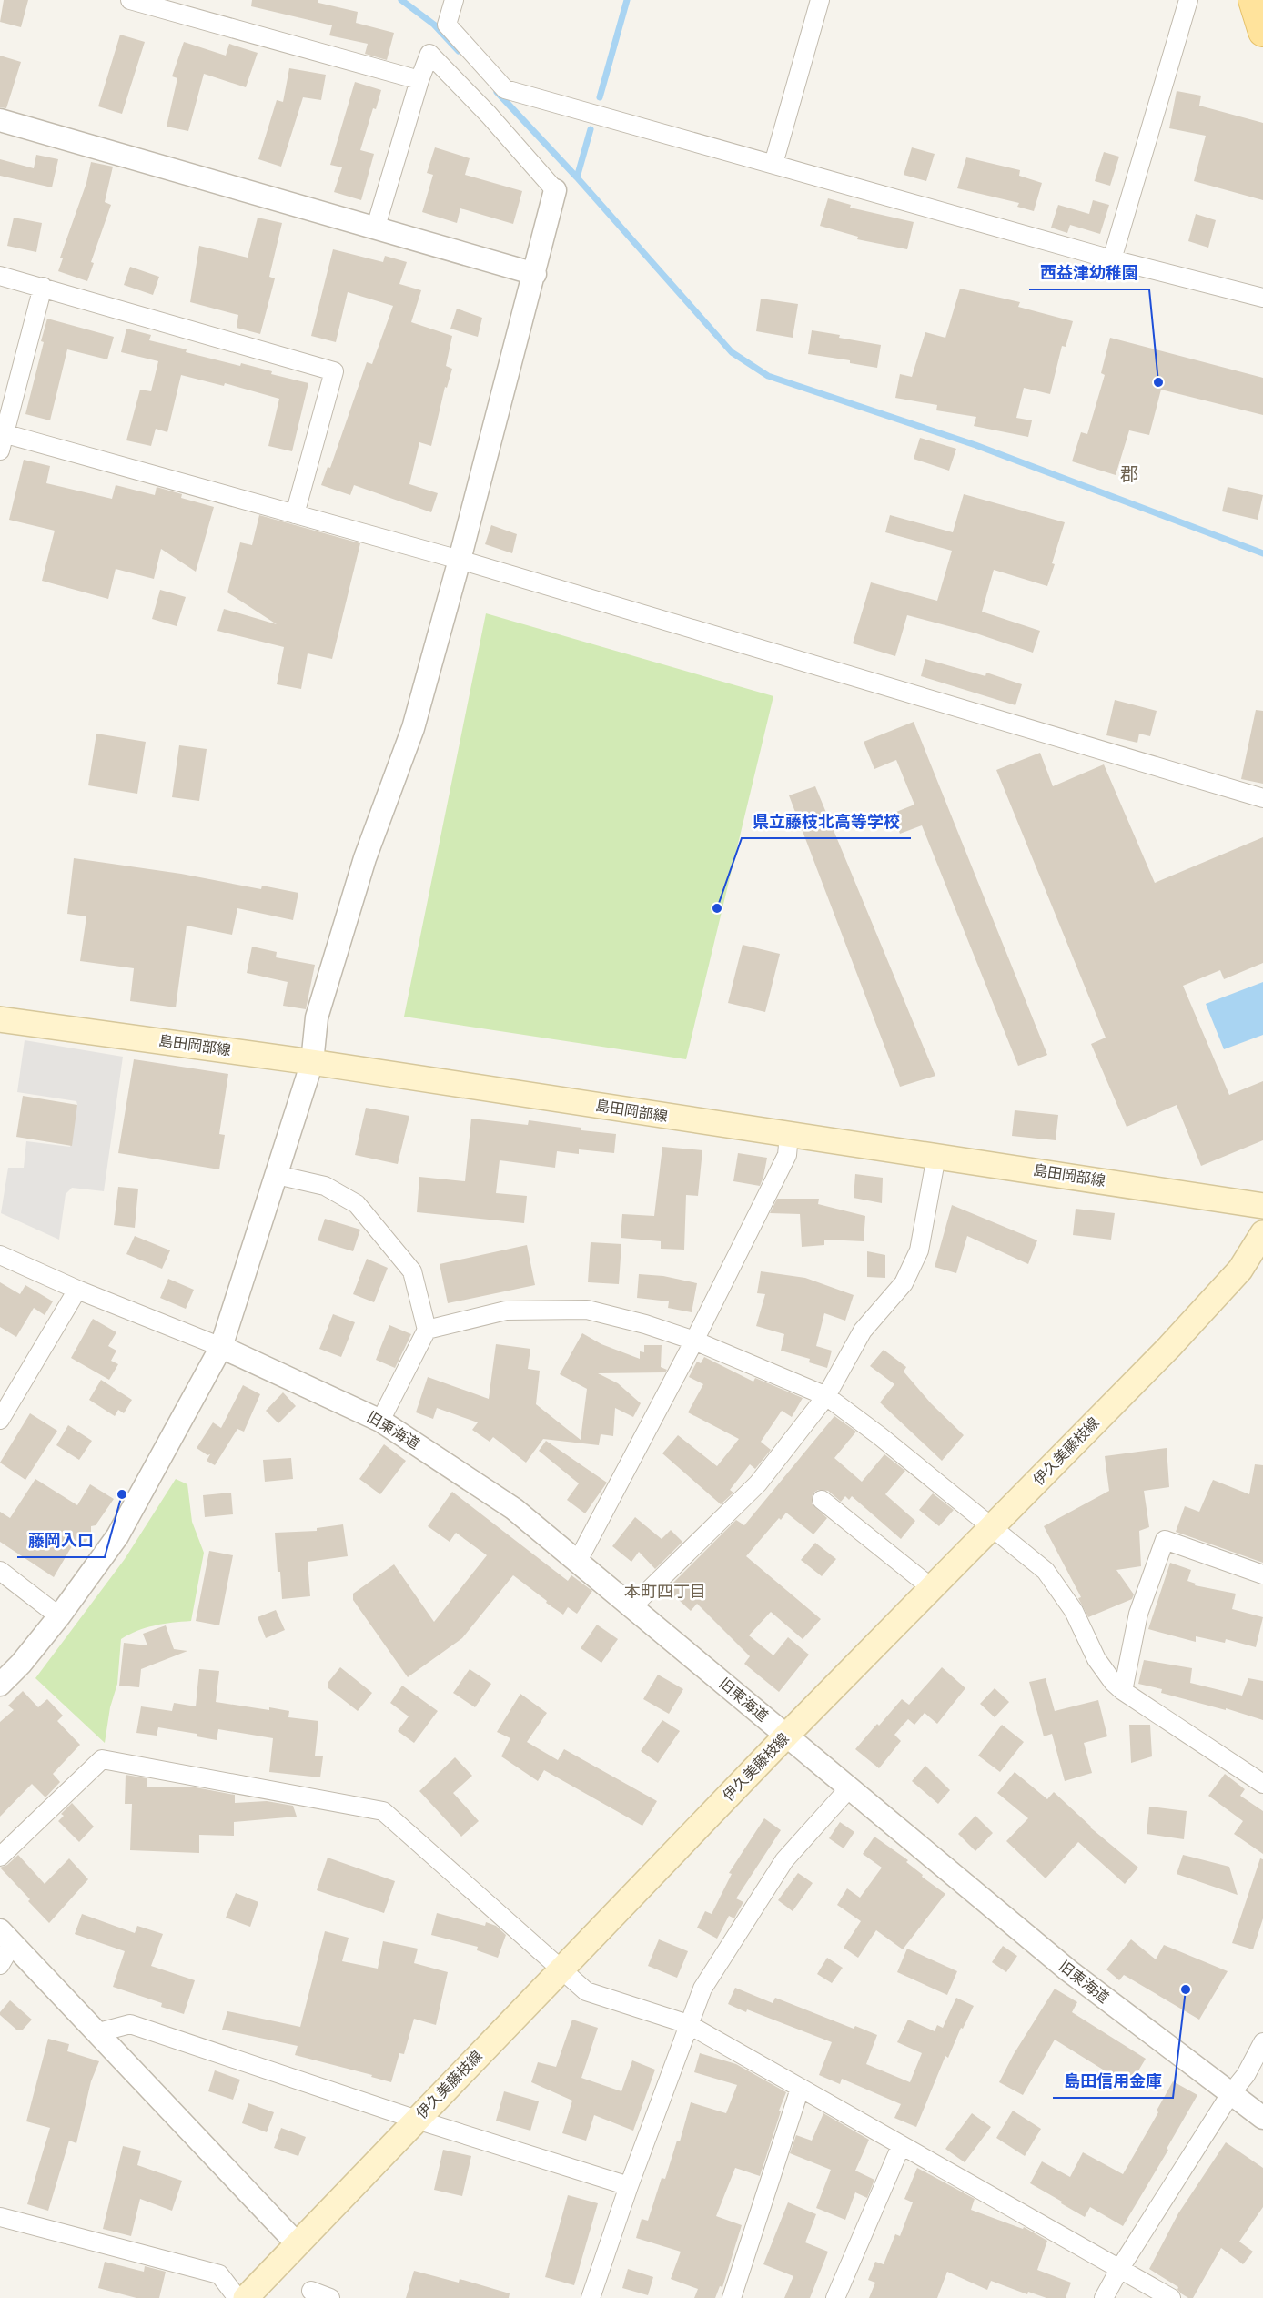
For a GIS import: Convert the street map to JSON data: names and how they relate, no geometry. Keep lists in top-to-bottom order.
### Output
{
  "streets": {
    "main road": ["島田岡部線", "伊久美藤枝線"],
    "street": ["旧東海道"]
  },
  "crossings": [
    ["旧東海道", "伊久美藤枝線"]
  ],
  "districts": ["郡", "本町四丁目"],
  "places": [
    "西益津幼稚園",
    "県立藤枝北高等学校",
    "藤岡入口",
    "島田信用金庫"
  ]
}
